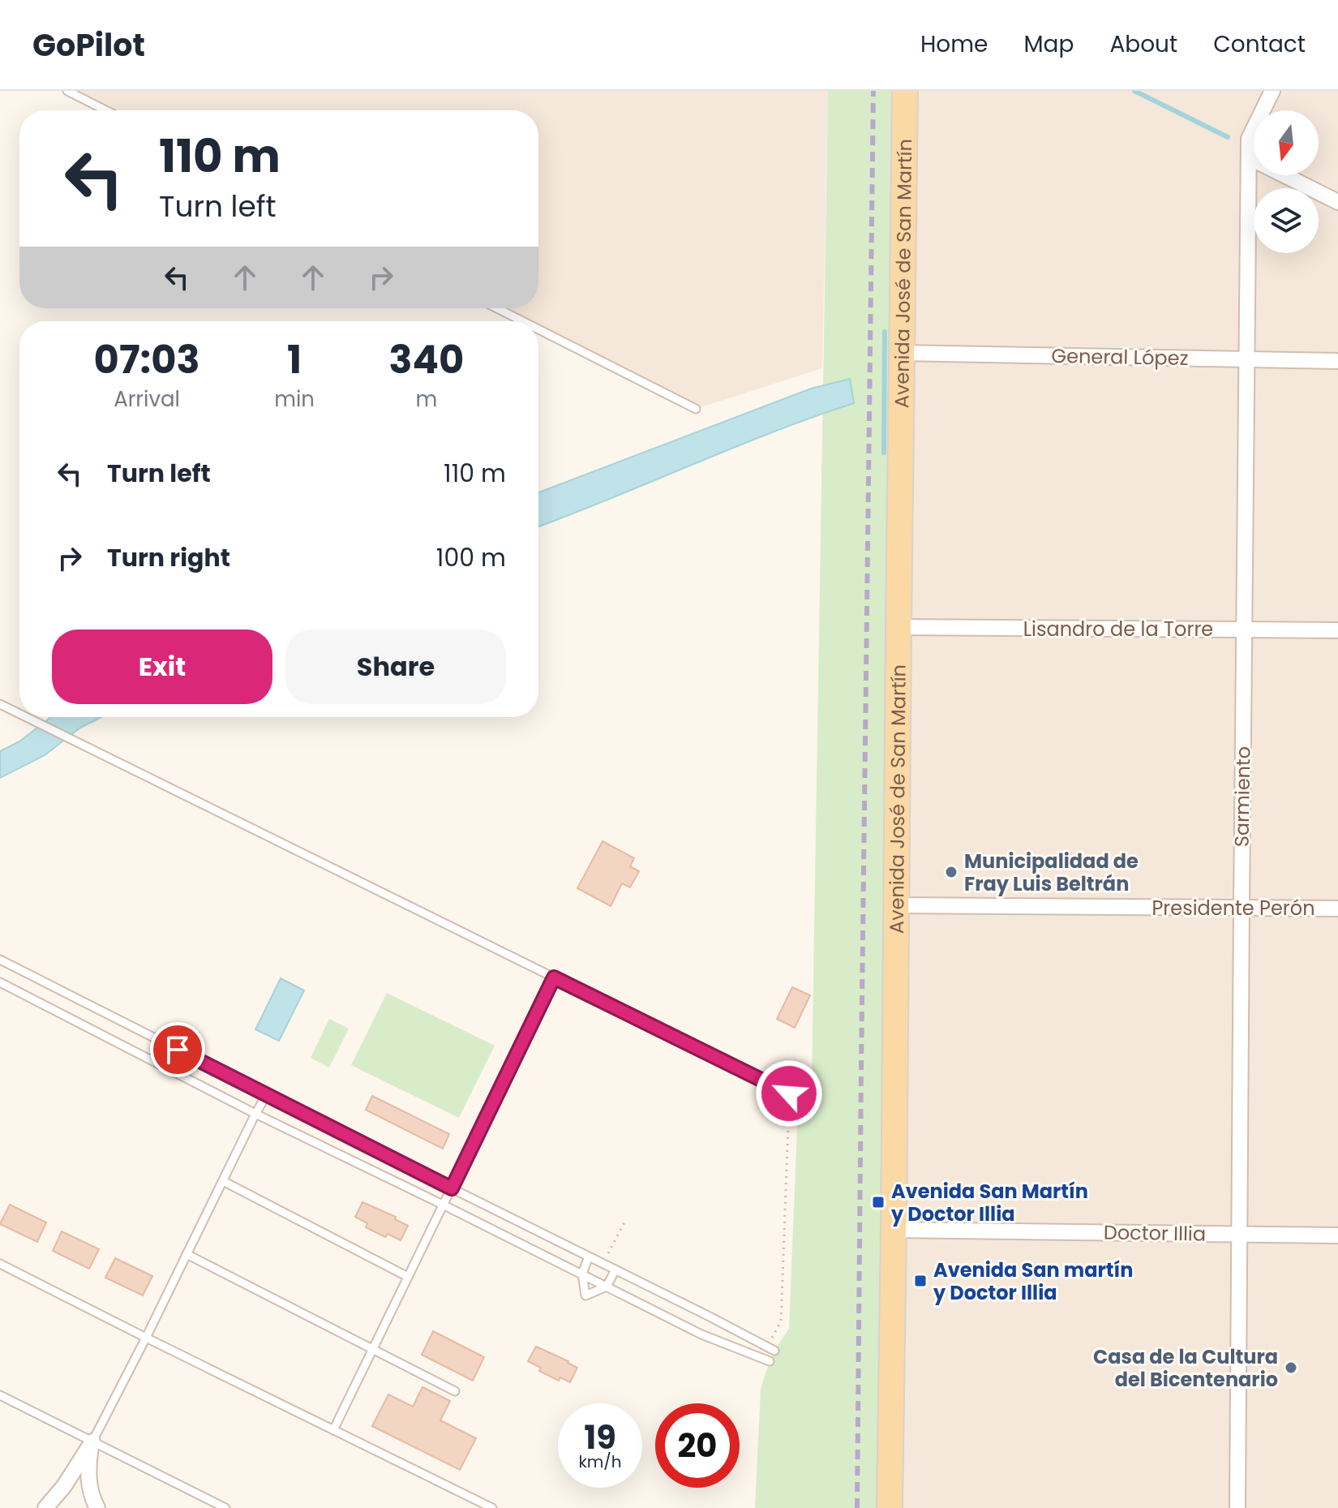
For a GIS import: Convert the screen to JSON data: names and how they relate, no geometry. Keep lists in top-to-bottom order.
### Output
{
  "streets": {
    "main road": ["Avenida José de San Martín"],
    "street": [
      "General López",
      "Lisandro de la Torre",
      "Sarmiento",
      "Presidente Perón",
      "Doctor Illia"
    ]
  },
  "crossings": [
    ["Avenida José de San Martín", "General López"],
    ["Avenida José de San Martín", "Lisandro de la Torre"],
    ["Avenida José de San Martín", "Presidente Perón"],
    ["Avenida José de San Martín", "Doctor Illia"],
    ["General López", "Sarmiento"],
    ["Lisandro de la Torre", "Sarmiento"],
    ["Sarmiento", "Presidente Perón"],
    ["Sarmiento", "Doctor Illia"]
  ],
  "places": {
    "other": ["Municipalidad de Fray Luis Beltrán", "Casa de la Cultura del Bicentenario"],
    "transit": ["Avenida San Martín y Doctor Illia", "Avenida San martín y Doctor Illia"]
  },
  "north": "bottom",
  "page": {
    "header": "GoPilot",
    "nav": [
      "Home",
      "Map",
      "About",
      "Contact"
    ],
    "turn": ["110 m", "Turn left"],
    "eta": [
      "07:03",
      "Arrival",
      "1",
      "min",
      "340",
      "m"
    ],
    "list": [
      {
        "name": "Turn left",
        "value": "110 m"
      },
      {
        "name": "Turn right",
        "value": "100 m"
      }
    ],
    "buttons": ["Exit", "Share"],
    "speed": "19 km/h",
    "limit": "20"
  }
}
